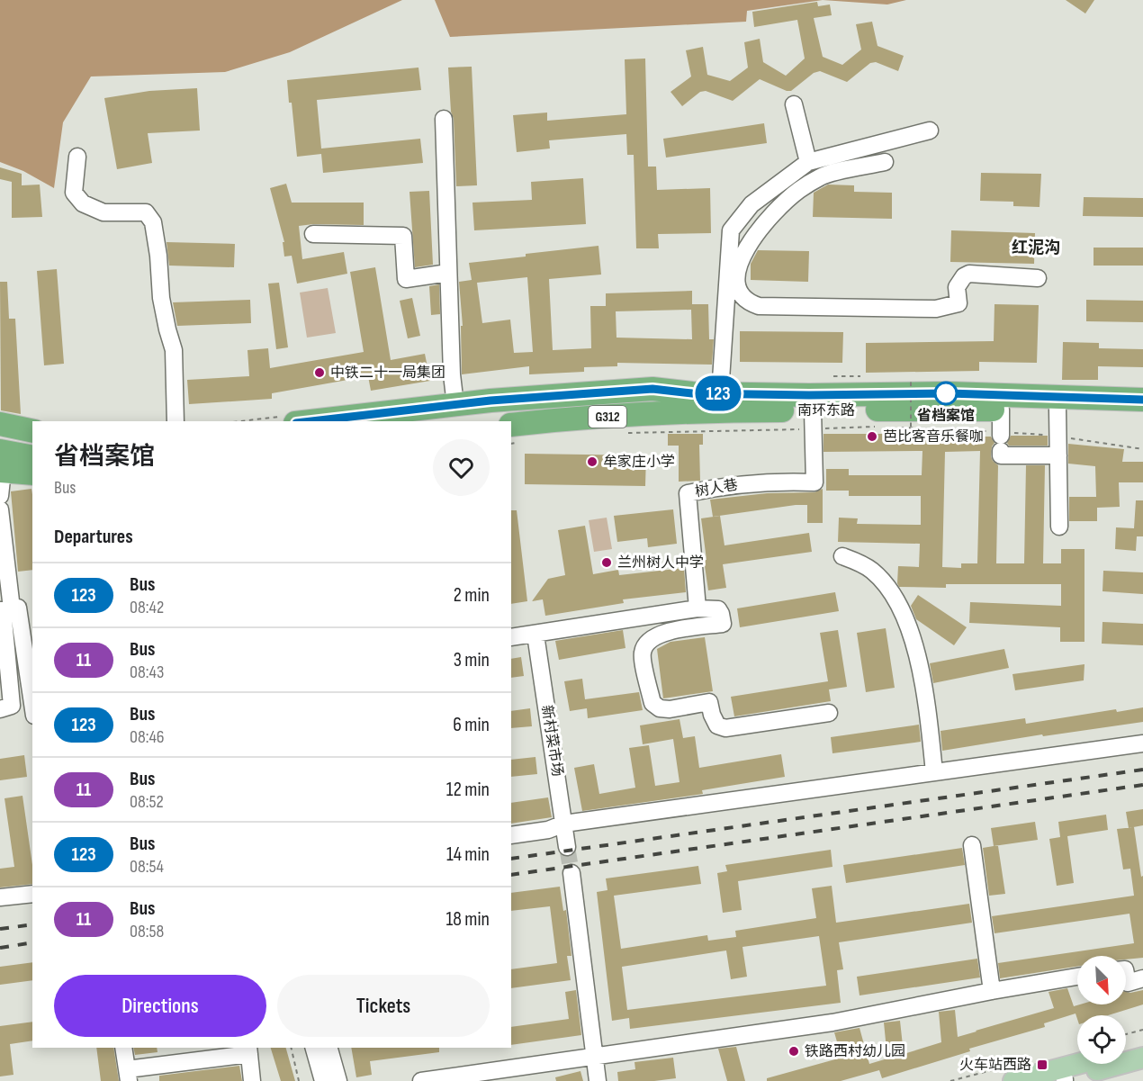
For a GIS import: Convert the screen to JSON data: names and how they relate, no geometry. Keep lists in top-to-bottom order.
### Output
{
  "streets": {
    "highway": ["南环东路", "G312"],
    "street": ["树人巷", "新村菜市场"]
  },
  "crossings": [
    ["南环东路", "树人巷"]
  ],
  "districts": ["红泥沟"],
  "places": {
    "other": [
      "中铁二十一局集团",
      "省档案馆",
      "芭比客音乐餐咖",
      "牟家庄小学",
      "兰州树人中学",
      "铁路西村幼儿园"
    ],
    "transit": ["火车站西路"]
  },
  "lines": ["bus line 123"],
  "north": "bottom right",
  "page": {
    "on_map": "123",
    "heading": [
      ["省档案馆", "Bus"],
      "Departures"
    ],
    "list": [
      {
        "mark": "123",
        "name": "Bus",
        "note": "08:42",
        "value": "2 min"
      },
      {
        "mark": "11",
        "name": "Bus",
        "note": "08:43",
        "value": "3 min"
      },
      {
        "mark": "123",
        "name": "Bus",
        "note": "08:46",
        "value": "6 min"
      },
      {
        "mark": "11",
        "name": "Bus",
        "note": "08:52",
        "value": "12 min"
      },
      {
        "mark": "123",
        "name": "Bus",
        "note": "08:54",
        "value": "14 min"
      },
      {
        "mark": "11",
        "name": "Bus",
        "note": "08:58",
        "value": "18 min"
      }
    ],
    "buttons": ["Directions", "Tickets"]
  }
}
